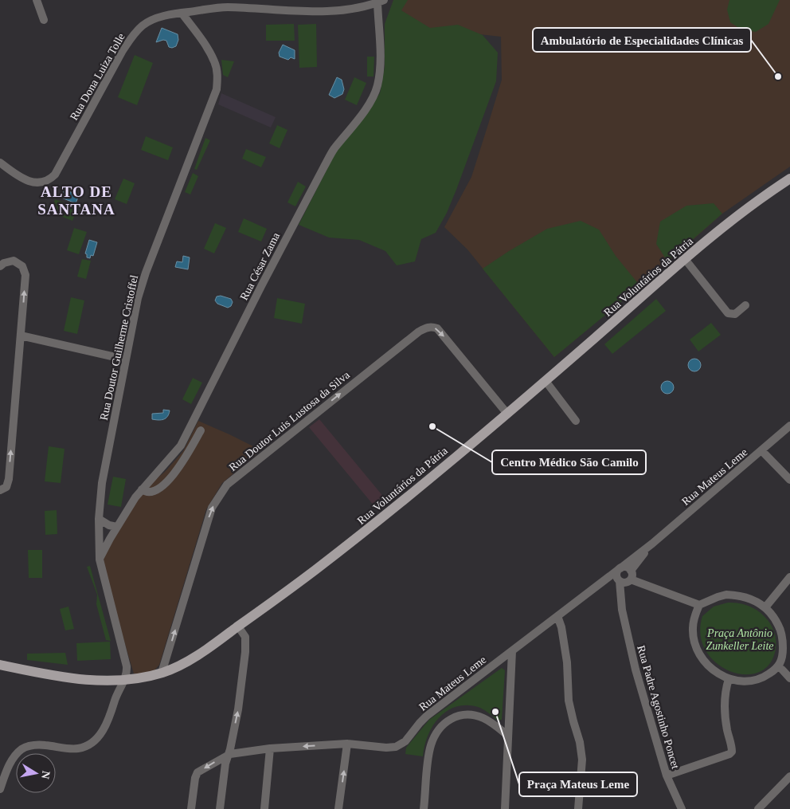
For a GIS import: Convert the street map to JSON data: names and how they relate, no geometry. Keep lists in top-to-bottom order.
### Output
{
  "streets": {
    "main road": ["Rua Voluntários da Pátria"],
    "street": [
      "Rua Dona Luiza Tolle",
      "Rua César Zama",
      "Rua Doutor Guilherme Cristoffel",
      "Rua Doutor Luis Lustosa da Silva",
      "Rua Mateus Leme",
      "Rua Padre Agostinho Poncet"
    ]
  },
  "crossings": [
    ["Rua Dona Luiza Tolle", "Rua César Zama"],
    ["Rua Dona Luiza Tolle", "Rua Doutor Guilherme Cristoffel"],
    ["Rua César Zama", "Rua Doutor Guilherme Cristoffel"],
    ["Rua Voluntários da Pátria", "Rua Doutor Guilherme Cristoffel"],
    ["Rua Voluntários da Pátria", "Rua Doutor Luis Lustosa da Silva"],
    ["Rua Mateus Leme", "Rua Padre Agostinho Poncet"]
  ],
  "districts": ["ALTO DE SANTANA"],
  "parks": ["Praça Antônio Zunkeller Leite"],
  "places": ["Ambulatório de Especialidades Clínicas", "Centro Médico São Camilo", "Praça Mateus Leme"],
  "north": "right"
}
